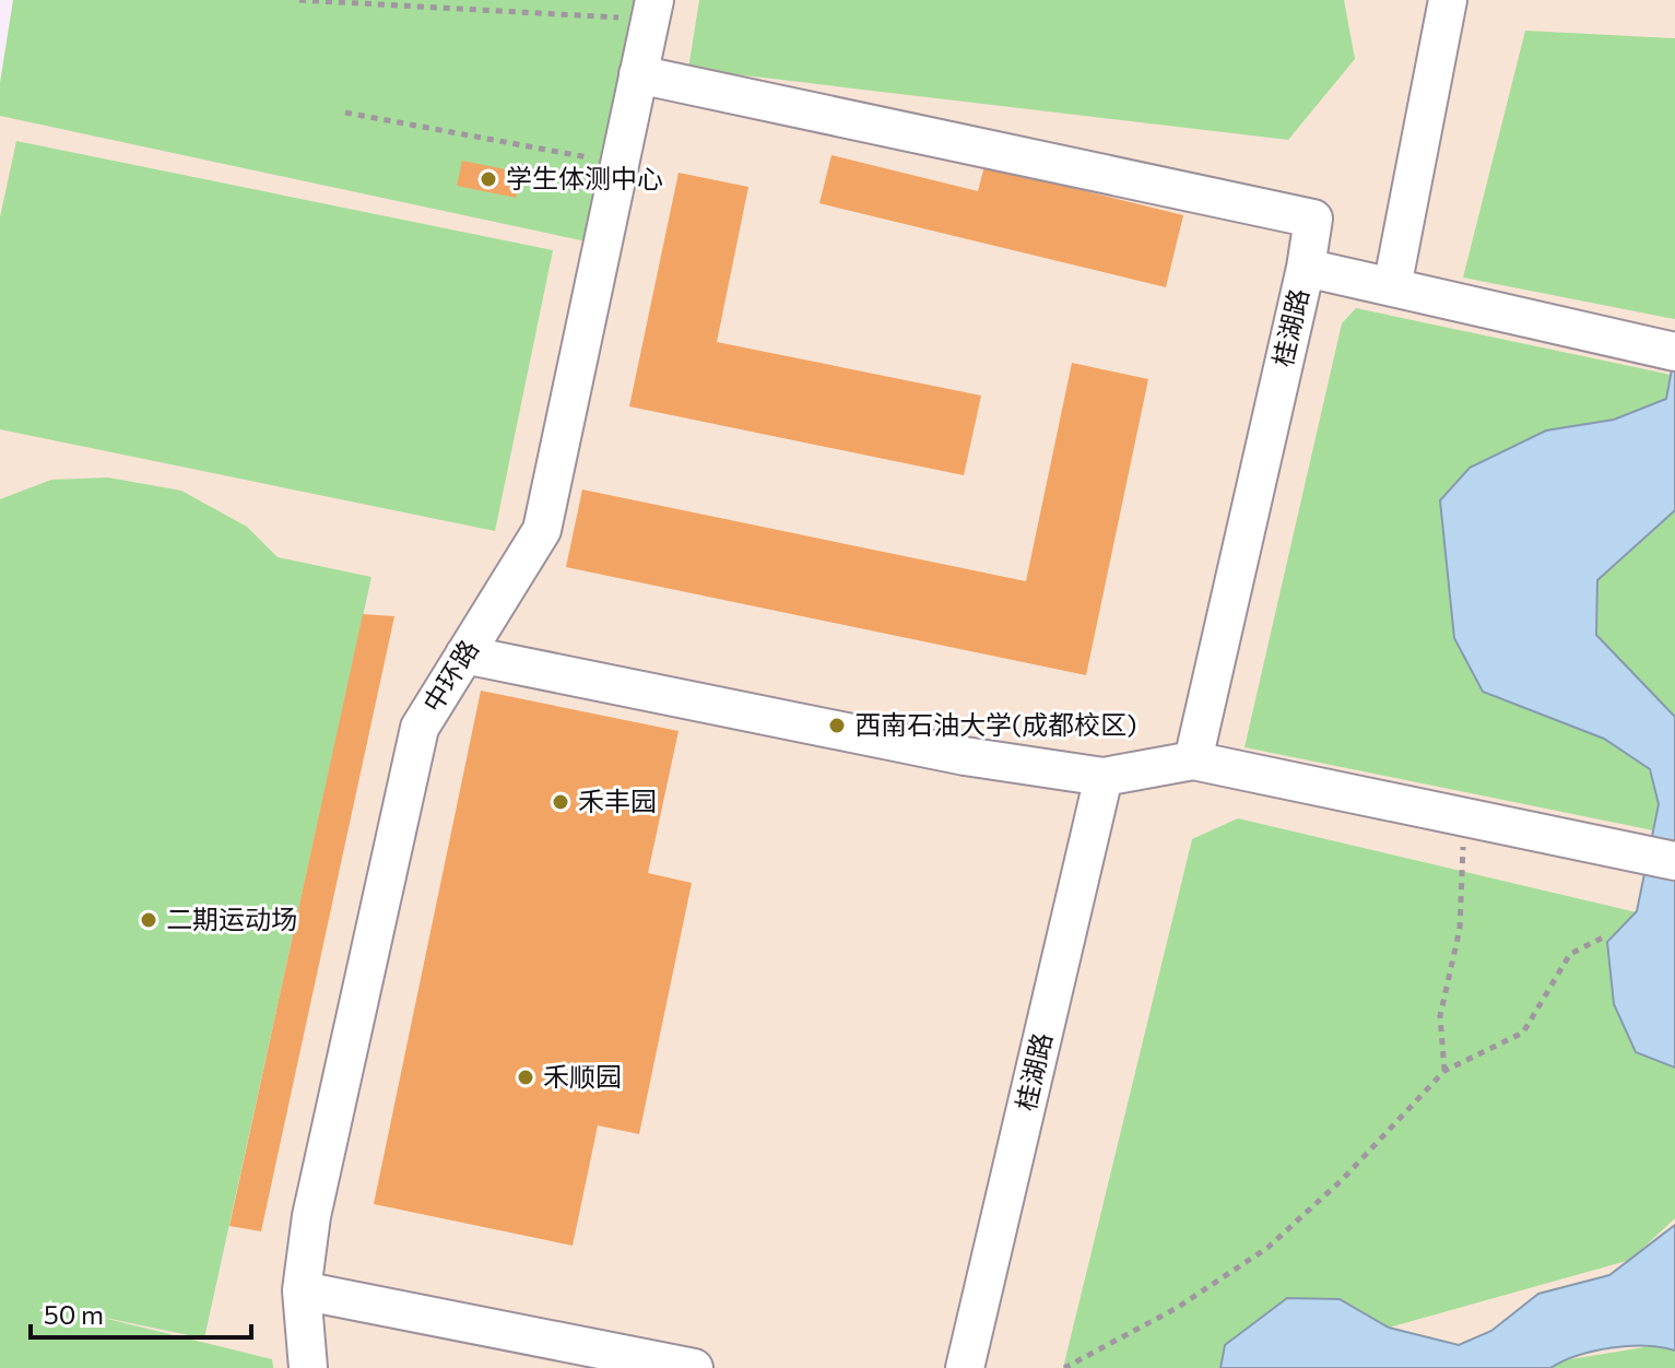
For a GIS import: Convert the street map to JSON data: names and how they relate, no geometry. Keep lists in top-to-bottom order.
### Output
{
  "streets": {
    "lane": ["桂湖路", "中环路"]
  },
  "places": [
    "学生体测中心",
    "西南石油大学(成都校区)",
    "禾丰园",
    "二期运动场",
    "禾顺园"
  ],
  "scale_bar": "50 m"
}
